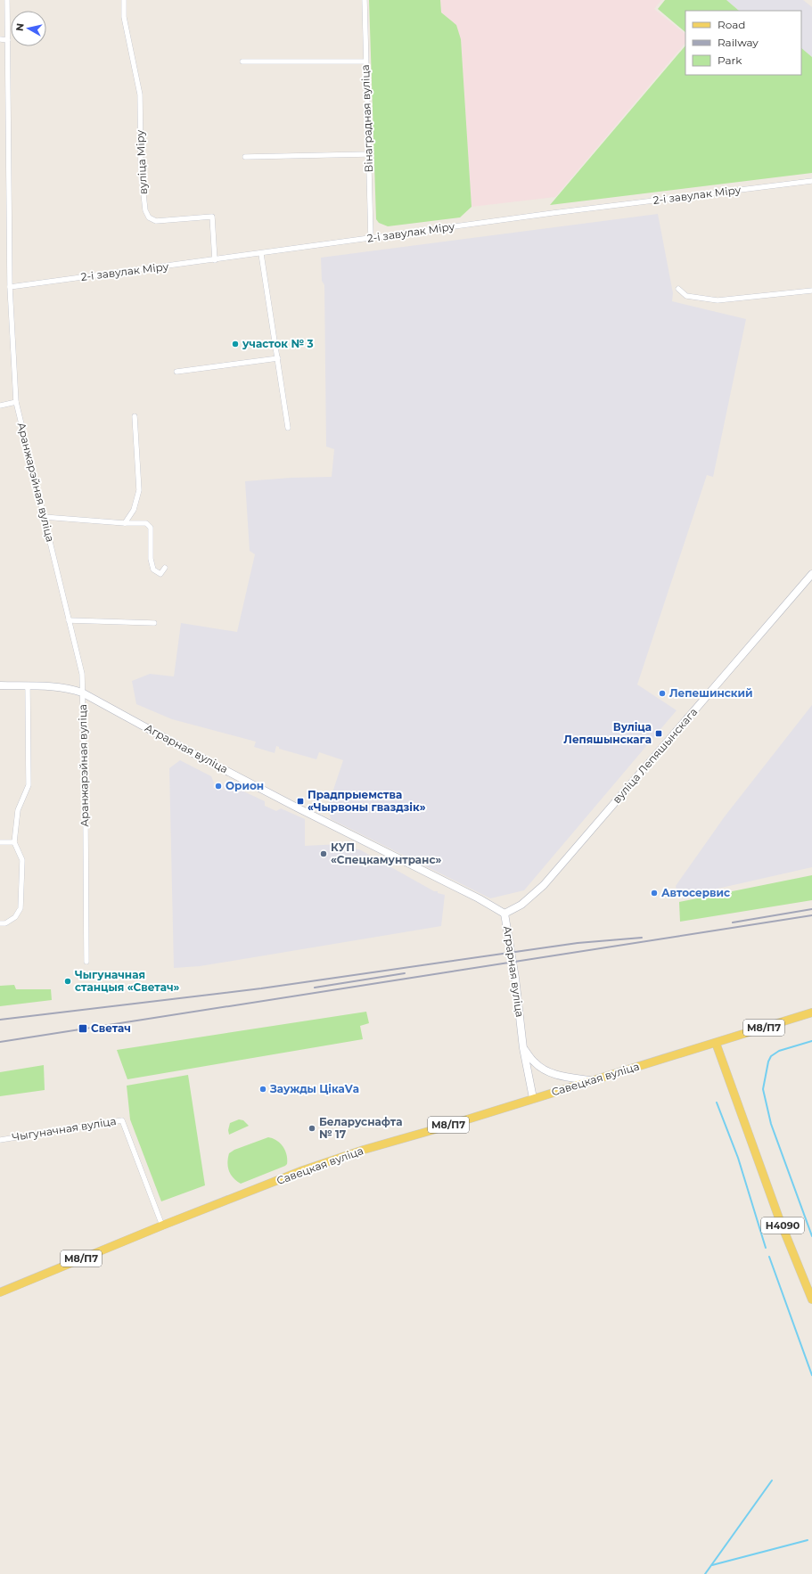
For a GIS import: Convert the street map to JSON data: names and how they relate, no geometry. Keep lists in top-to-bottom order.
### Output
{
  "streets": {
    "main road": ["М8/П7", "Савецкая вуліца", "Н4090"],
    "street": [
      "Вінаградная вуліца",
      "вуліца Міру",
      "2-і завулак Міру",
      "Аранжарэйная вуліца",
      "Аграрная вуліца",
      "вуліца Лепяшынскага",
      "Чыгуначная вуліца"
    ]
  },
  "crossings": [
    ["Вінаградная вуліца", "2-і завулак Міру"],
    ["вуліца Міру", "2-і завулак Міру"],
    ["2-і завулак Міру", "Аранжарэйная вуліца"],
    ["Аранжарэйная вуліца", "Аграрная вуліца"],
    ["Аграрная вуліца", "вуліца Лепяшынскага"],
    ["Аграрная вуліца", "Савецкая вуліца"],
    ["Савецкая вуліца", "Чыгуначная вуліца"],
    ["Савецкая вуліца", "Н4090"]
  ],
  "places": {
    "other": [
      "участок № 3",
      "Лепешинский",
      "Орион",
      "КУП «Спецкамунтранс»",
      "Автосервис",
      "Чыгуначная станцыя «Светач»",
      "Заужды ЦікаVа",
      "Беларуснафта № 17"
    ],
    "transit": ["Вуліца Лепяшынскага", "Прадпрыемства «Чырвоны гваздзік»", "Светач"]
  },
  "legend": ["Road", "Railway", "Park"],
  "north": "left"
}
